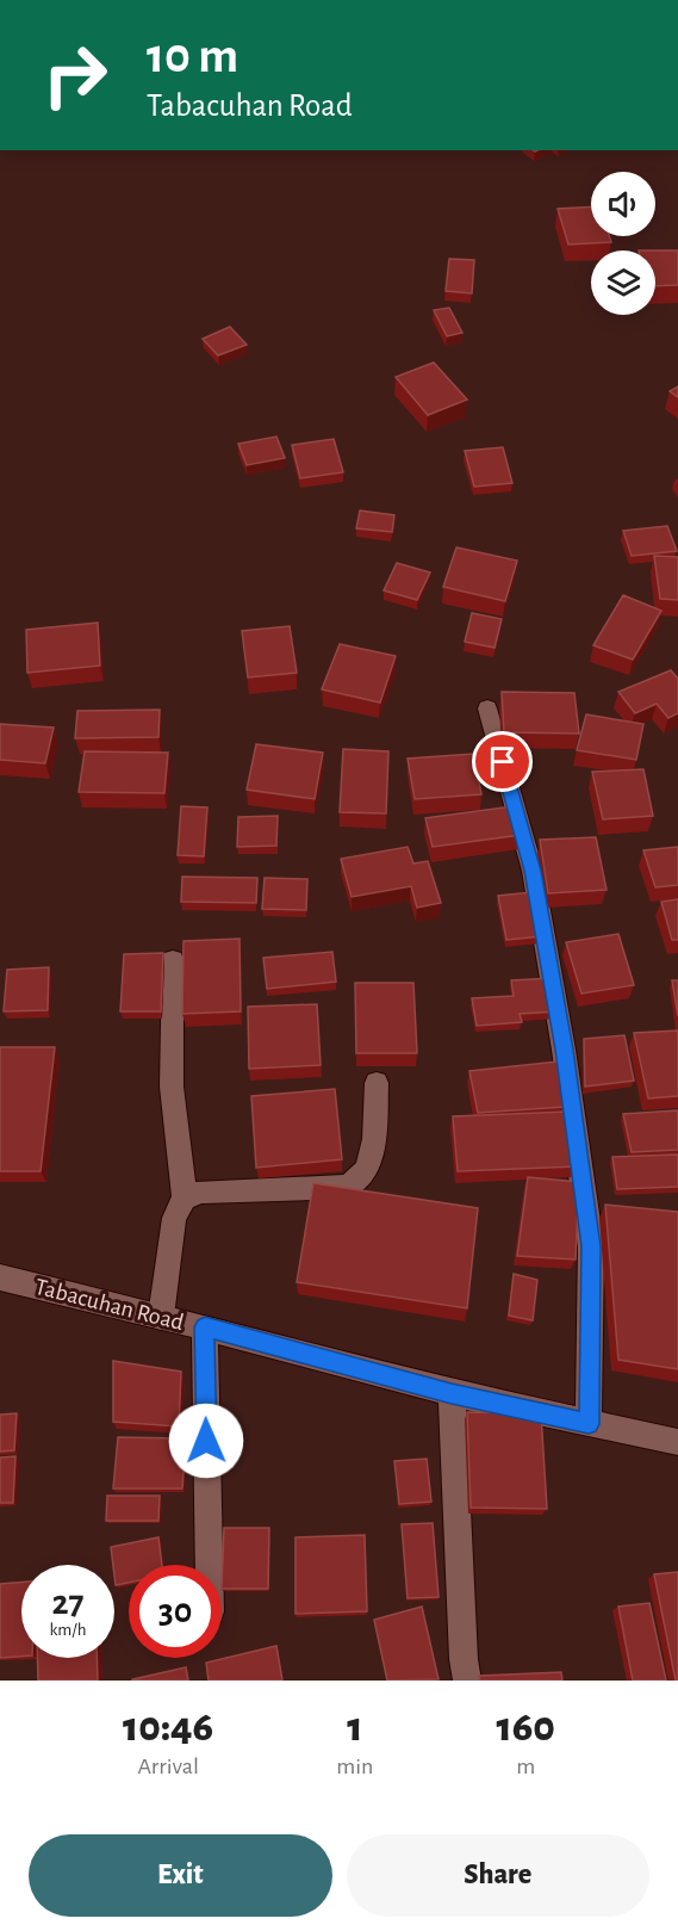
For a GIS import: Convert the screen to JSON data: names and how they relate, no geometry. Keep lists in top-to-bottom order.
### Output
{
  "streets": {
    "street": ["Tabacuhan Road"]
  },
  "page": {
    "turn": ["10 m", "Tabacuhan Road"],
    "speed": "27 km/h",
    "limit": "30",
    "eta": [
      "10:46",
      "Arrival",
      "1",
      "min",
      "160",
      "m"
    ],
    "buttons": ["Exit", "Share"]
  }
}
